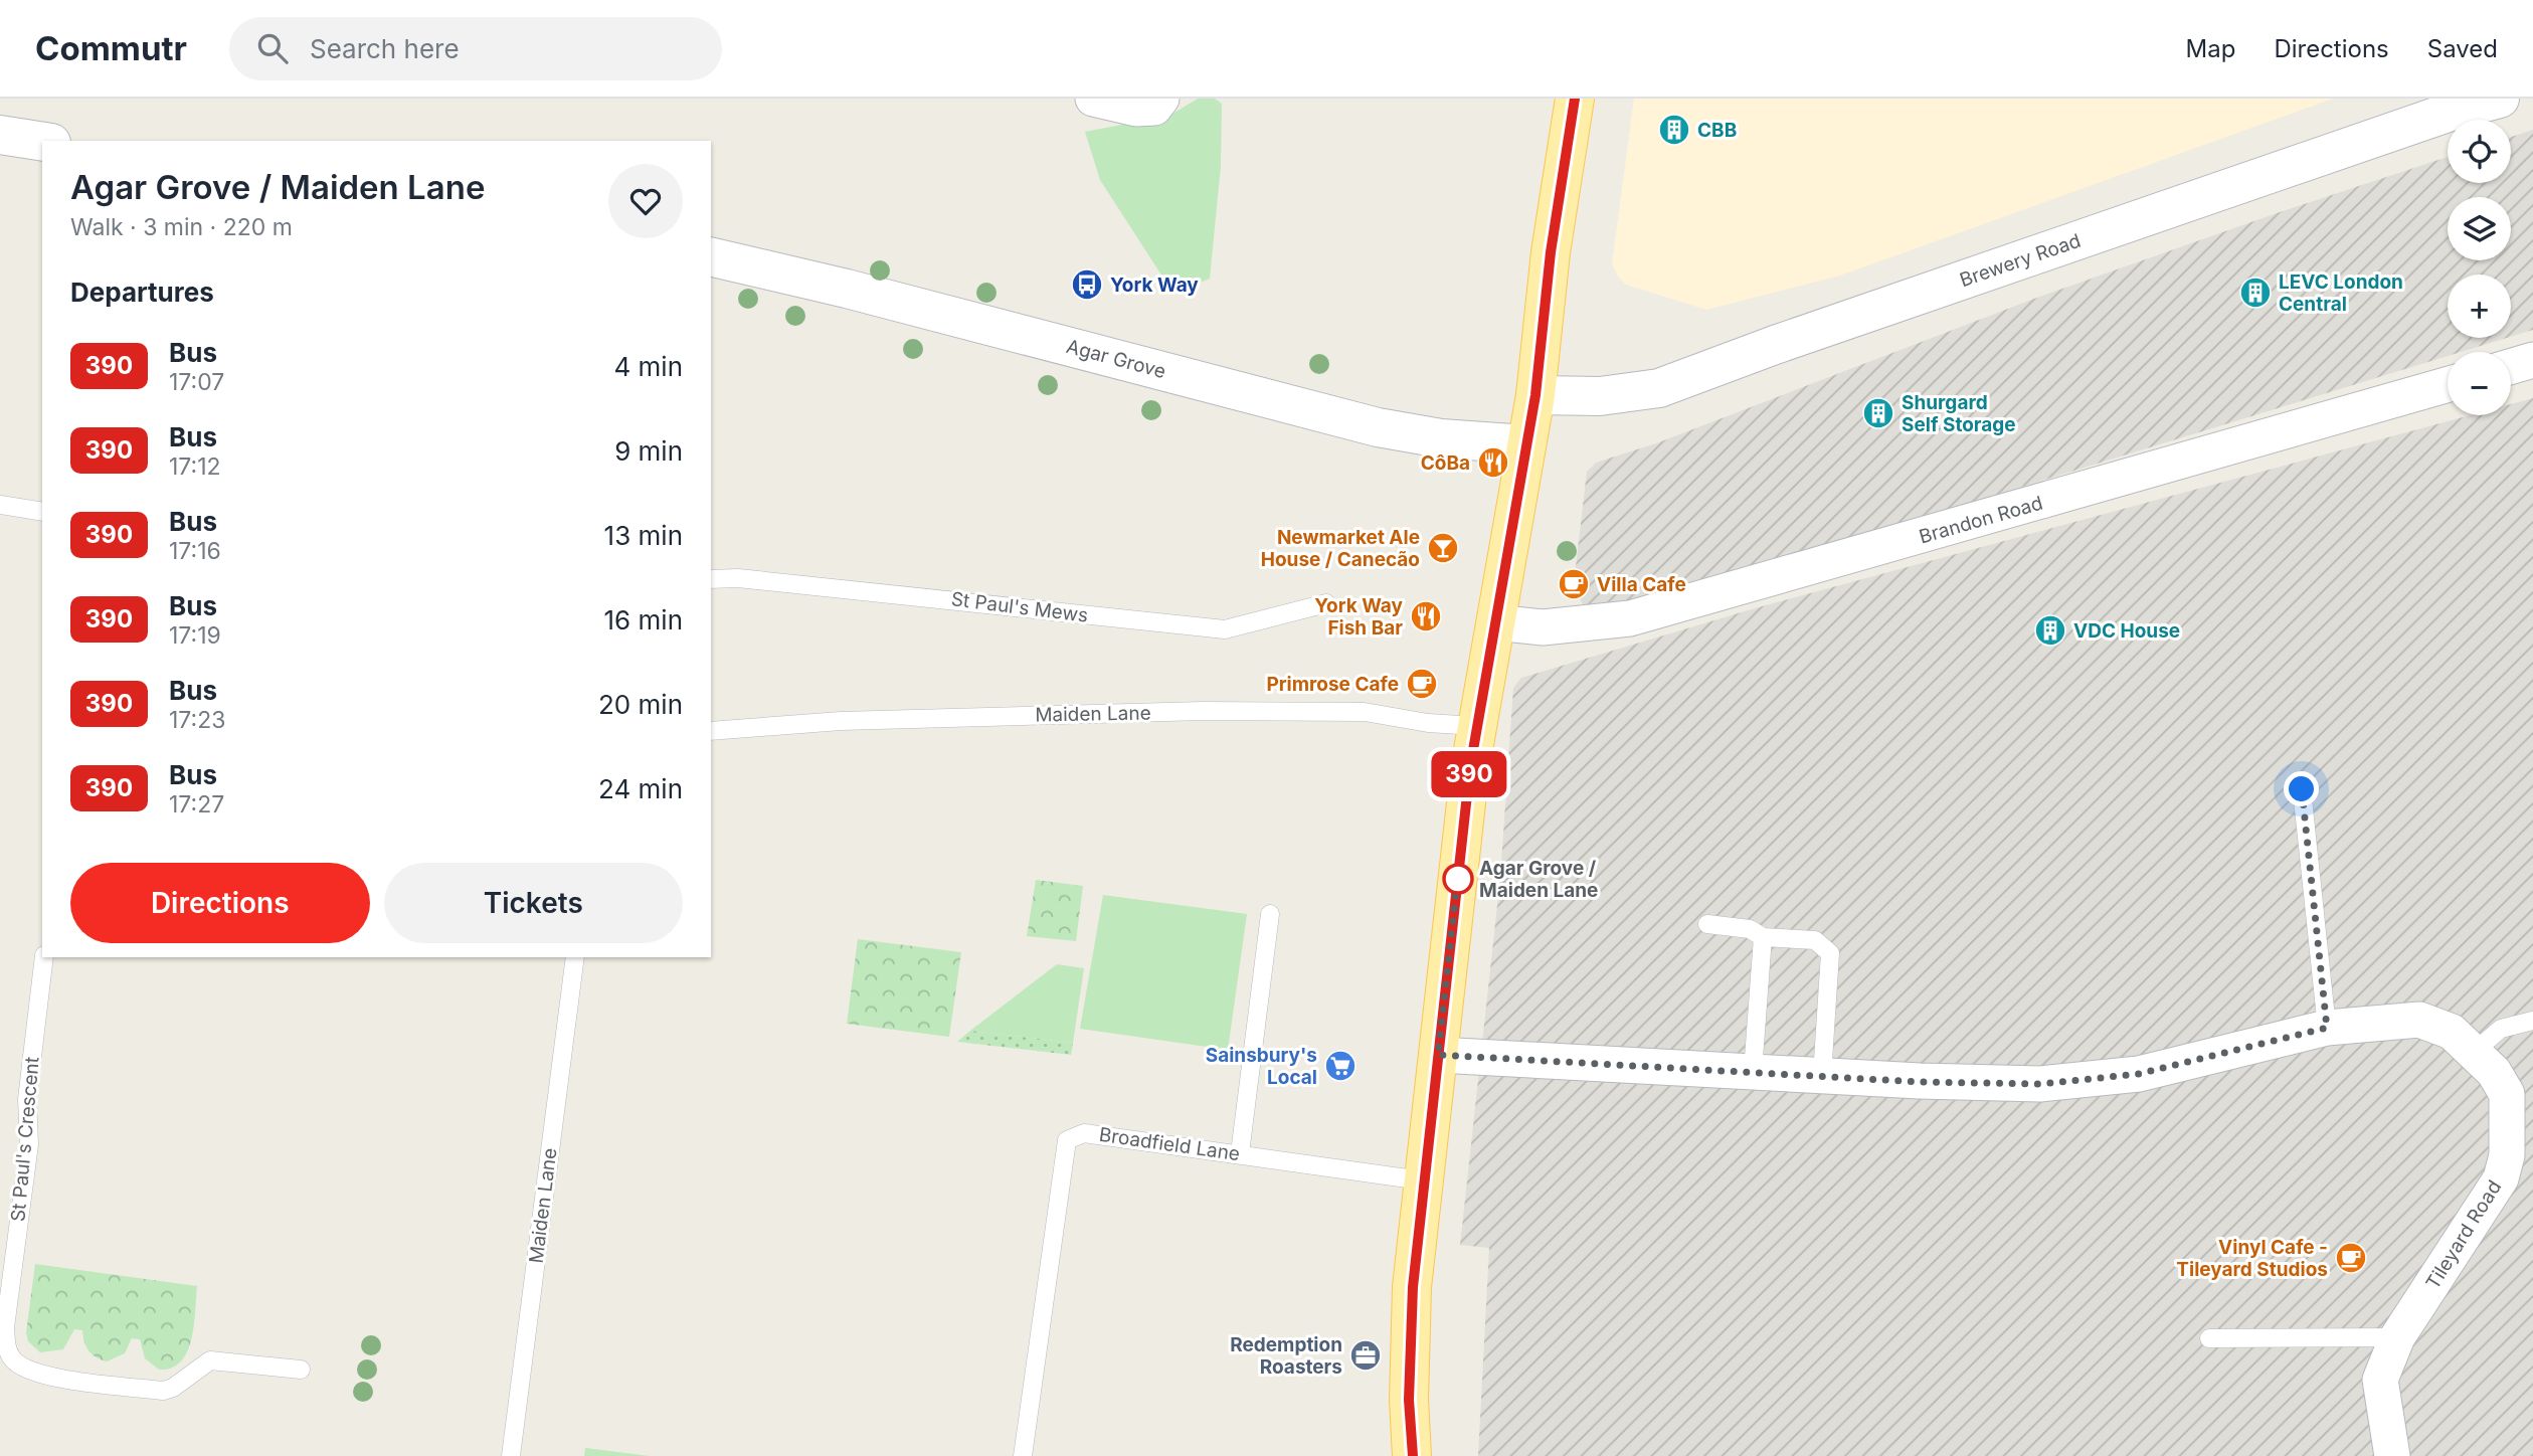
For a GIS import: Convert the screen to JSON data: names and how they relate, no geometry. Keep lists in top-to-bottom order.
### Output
{
  "streets": {
    "street": [
      "Brewery Road",
      "Agar Grove",
      "Brandon Road",
      "Tileyard Road"
    ],
    "lane": [
      "St Paul's Mews",
      "Maiden Lane",
      "St Paul's Crescent",
      "Broadfield Lane"
    ]
  },
  "places": {
    "building": [
      "CBB",
      "LEVC London Central",
      "Shurgard Self Storage",
      "VDC House"
    ],
    "bus stop": ["York Way"],
    "restaurant": ["CôBa", "York Way Fish Bar"],
    "bar": ["Newmarket Ale House / Canecão"],
    "cafe": ["Villa Cafe", "Primrose Cafe", "Vinyl Cafe - Tileyard Studios"],
    "other": ["Agar Grove / Maiden Lane"],
    "supermarket": ["Sainsbury's Local"],
    "office": ["Redemption Roasters"]
  },
  "lines": ["bus line 390"],
  "page": {
    "header": "Commutr",
    "search": "Search here",
    "nav": ["Map", "Directions", "Saved"],
    "on_map": "390",
    "map_buttons": ["+", "−"],
    "heading": [
      ["Agar Grove / Maiden Lane", "Walk · 3 min · 220 m"],
      "Departures"
    ],
    "list": [
      {
        "mark": "390",
        "name": "Bus",
        "note": "17:07",
        "value": "4 min"
      },
      {
        "mark": "390",
        "name": "Bus",
        "note": "17:12",
        "value": "9 min"
      },
      {
        "mark": "390",
        "name": "Bus",
        "note": "17:16",
        "value": "13 min"
      },
      {
        "mark": "390",
        "name": "Bus",
        "note": "17:19",
        "value": "16 min"
      },
      {
        "mark": "390",
        "name": "Bus",
        "note": "17:23",
        "value": "20 min"
      },
      {
        "mark": "390",
        "name": "Bus",
        "note": "17:27",
        "value": "24 min"
      }
    ],
    "buttons": ["Directions", "Tickets"]
  }
}
